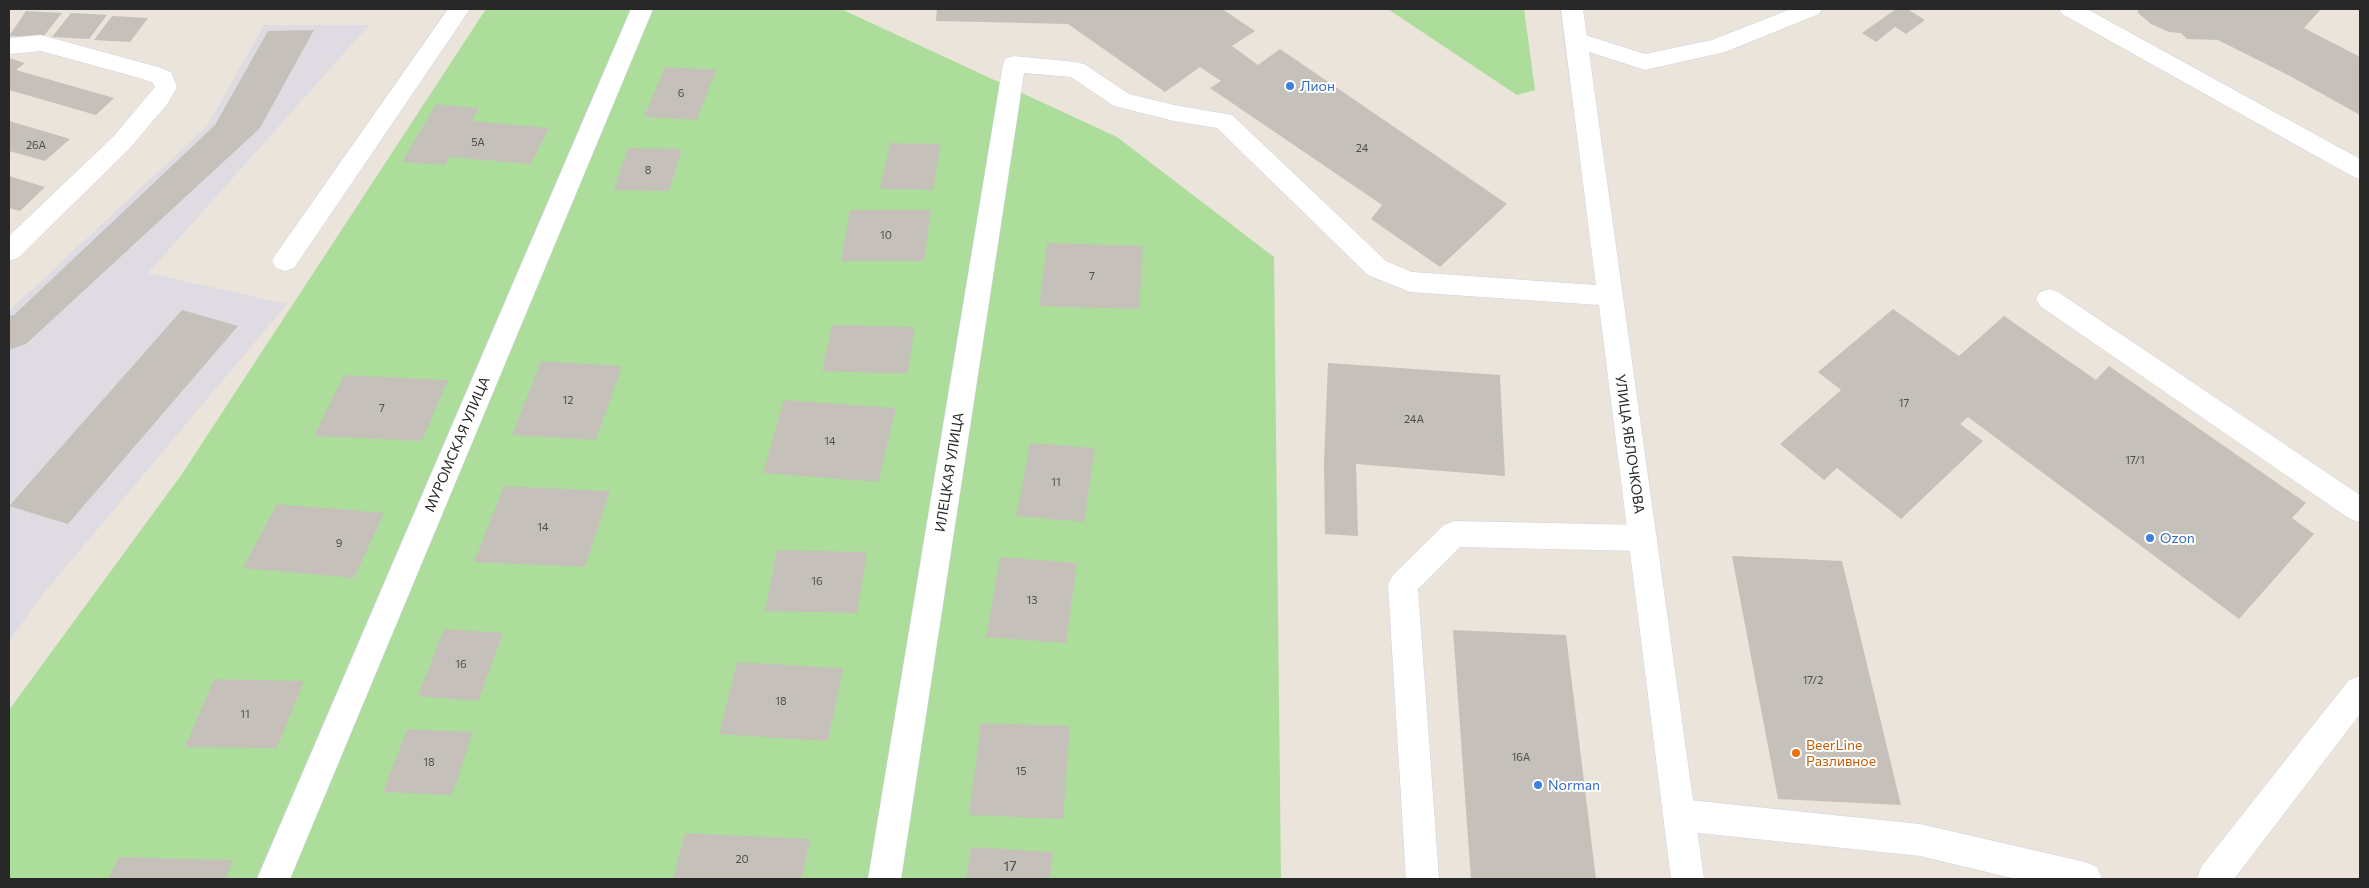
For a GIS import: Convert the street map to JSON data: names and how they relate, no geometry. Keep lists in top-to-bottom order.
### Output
{
  "streets": {
    "street": ["МУРОМСКАЯ УЛИЦА", "УЛИЦА ЯБЛОЧКОВА", "ИЛЕЦКАЯ УЛИЦА"]
  },
  "crossings": [
    ["УЛИЦА ЯБЛОЧКОВА", "ИЛЕЦКАЯ УЛИЦА"]
  ],
  "places": [
    "Лион",
    "Ozon",
    "BeerLine Разливное",
    "Norman"
  ],
  "house_numbers": [
    "6",
    "5А",
    "26А",
    "24",
    "8",
    "10",
    "7",
    "12",
    "17",
    "7",
    "24А",
    "14",
    "17/1",
    "11",
    "14",
    "9",
    "16",
    "13",
    "16",
    "17/2",
    "18",
    "11",
    "16А",
    "18",
    "15",
    "20",
    "17"
  ]
}
